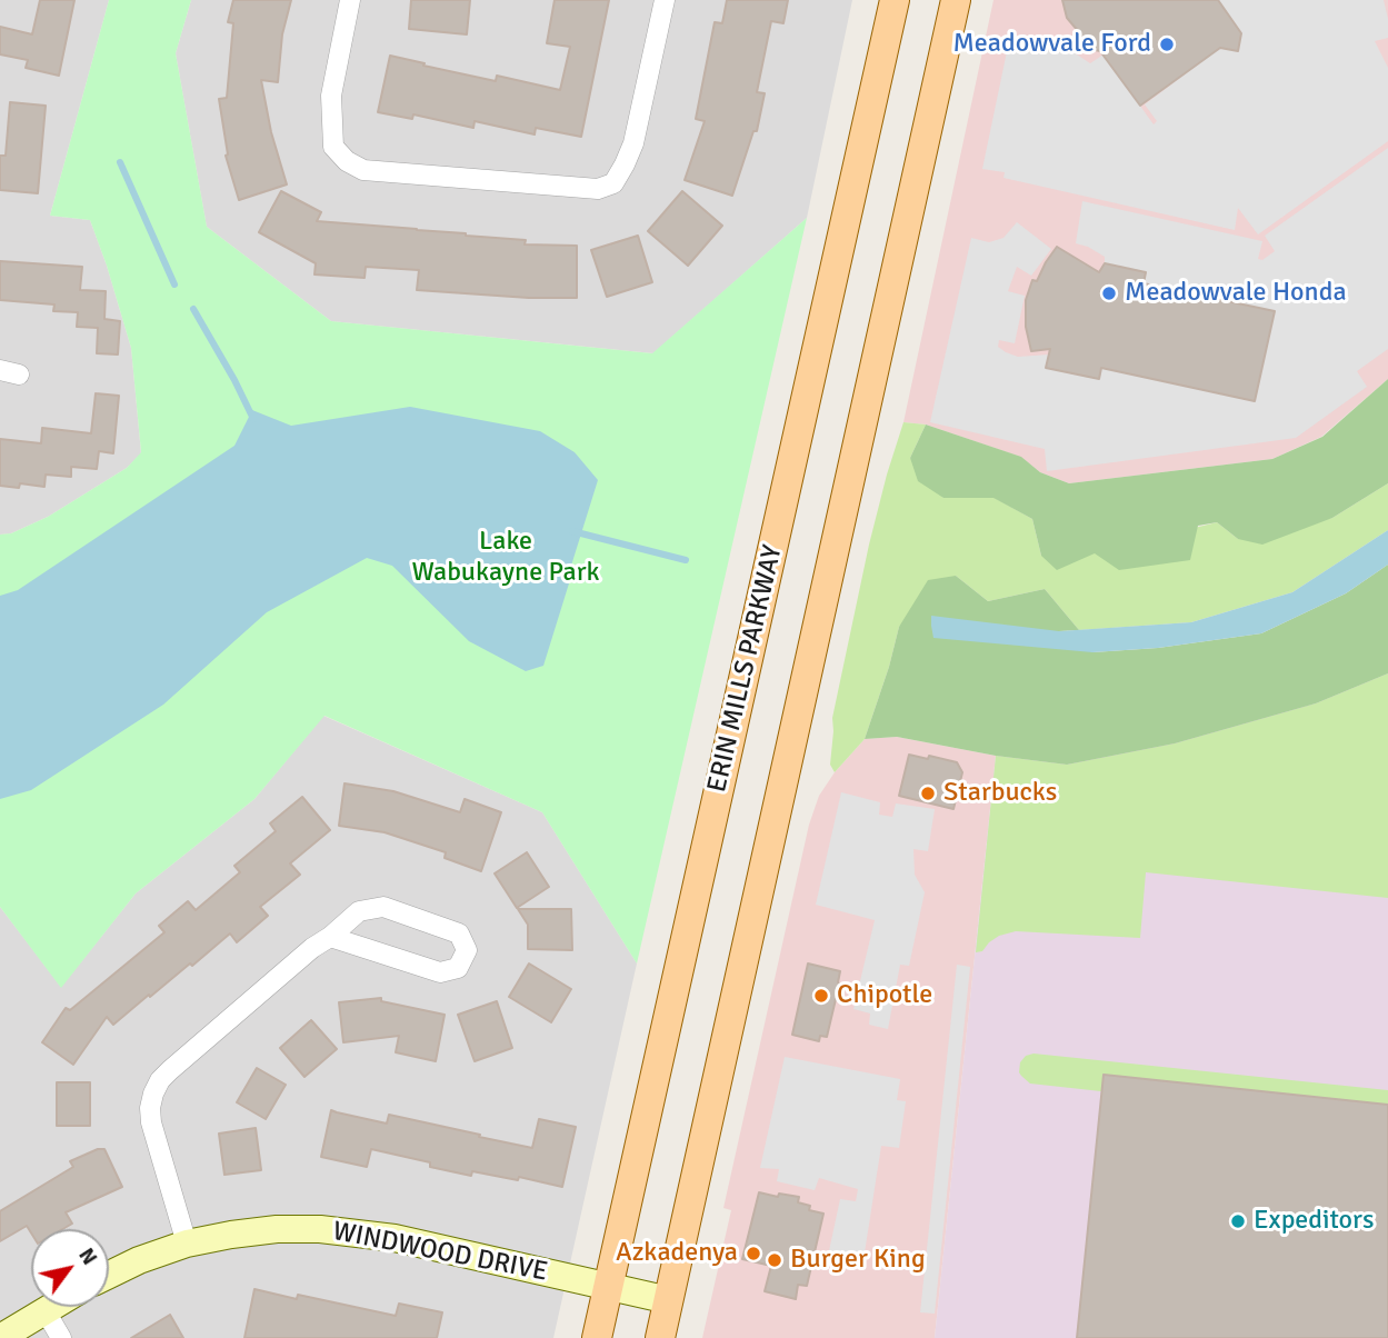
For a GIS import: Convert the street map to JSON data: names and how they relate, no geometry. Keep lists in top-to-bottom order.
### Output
{
  "streets": {
    "main road": ["ERIN MILLS PARKWAY"],
    "street": ["WINDWOOD DRIVE"]
  },
  "crossings": [
    ["ERIN MILLS PARKWAY", "WINDWOOD DRIVE"]
  ],
  "parks": ["Lake Wabukayne Park"],
  "places": [
    "Meadowvale Ford",
    "Meadowvale Honda",
    "Starbucks",
    "Chipotle",
    "Expeditors",
    "Azkadenya",
    "Burger King"
  ],
  "north": "top right"
}
